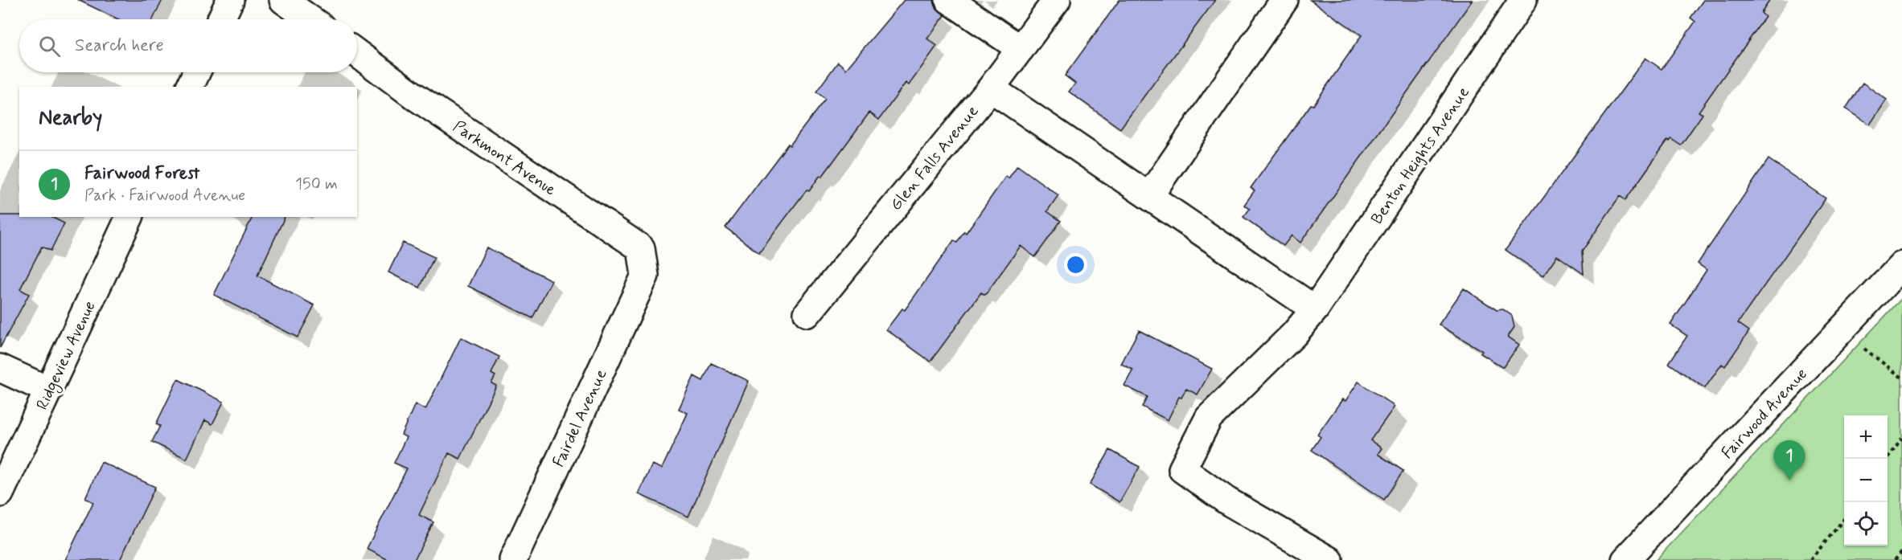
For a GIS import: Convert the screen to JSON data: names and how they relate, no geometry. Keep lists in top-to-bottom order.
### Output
{
  "streets": {
    "street": [
      "Benton Heights Avenue",
      "Parkmont Avenue",
      "Glen Falls Avenue",
      "Ridgeview Avenue",
      "Fairwood Avenue",
      "Fairdel Avenue"
    ]
  },
  "crossings": [
    ["Parkmont Avenue", "Fairdel Avenue"]
  ],
  "page": {
    "search": "Search here",
    "heading": "Nearby",
    "list": [
      {
        "mark": "1",
        "name": "Fairwood Forest",
        "note": "Park · Fairwood Avenue",
        "value": "150 m"
      }
    ],
    "map_buttons": ["+", "−"],
    "pins": "1"
  }
}
